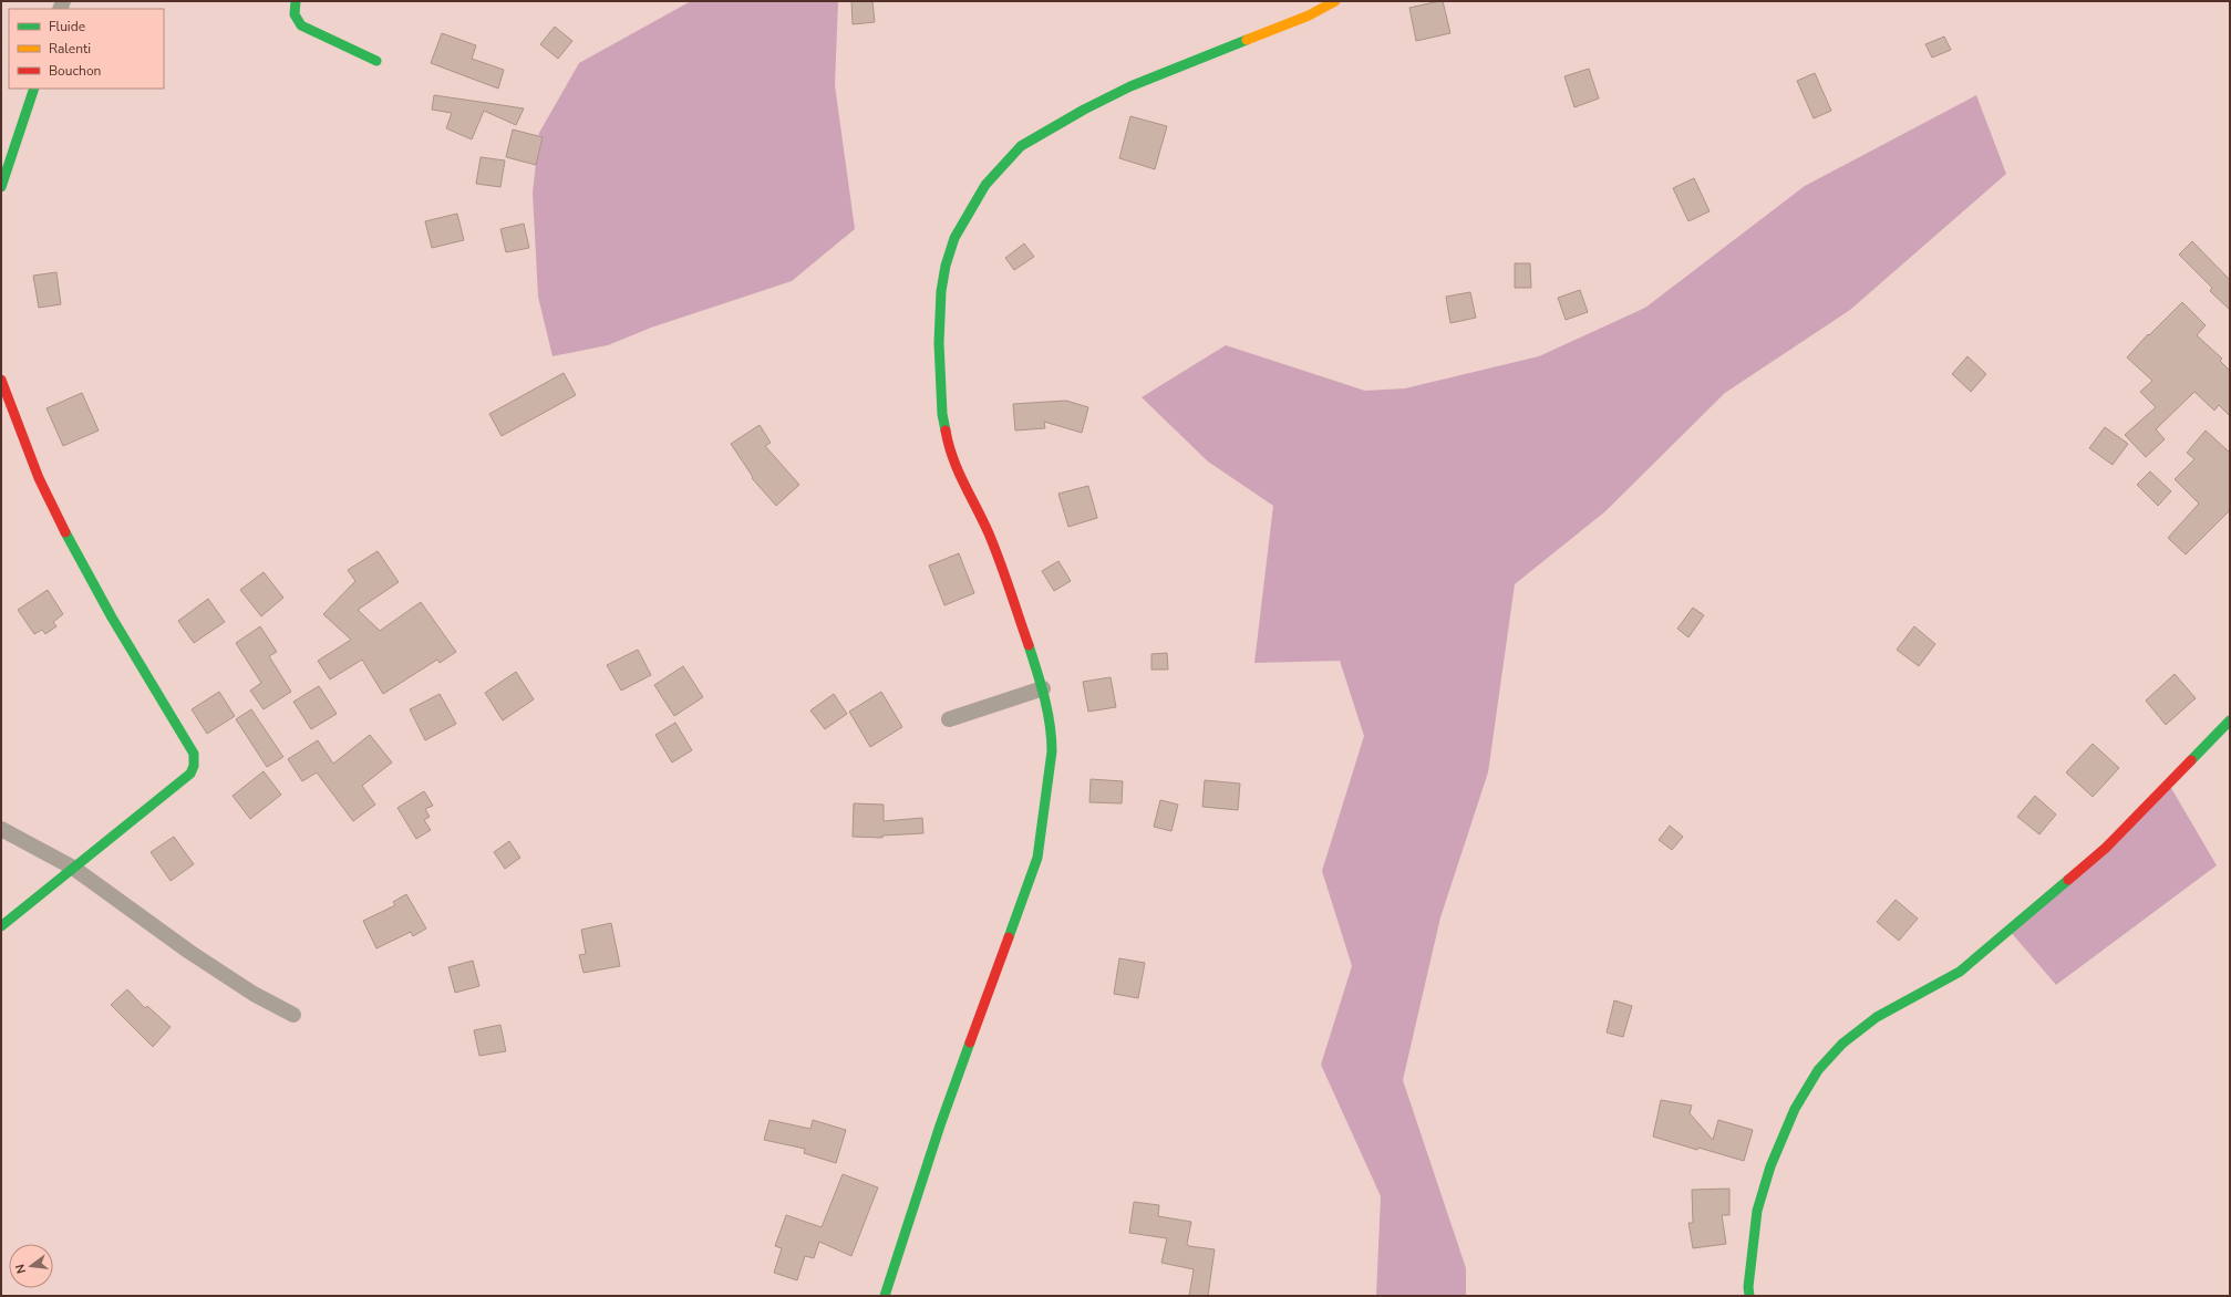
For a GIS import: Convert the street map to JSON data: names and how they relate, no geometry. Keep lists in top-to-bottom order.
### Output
{
  "legend": ["Fluide", "Ralenti", "Bouchon"],
  "north": "left"
}
